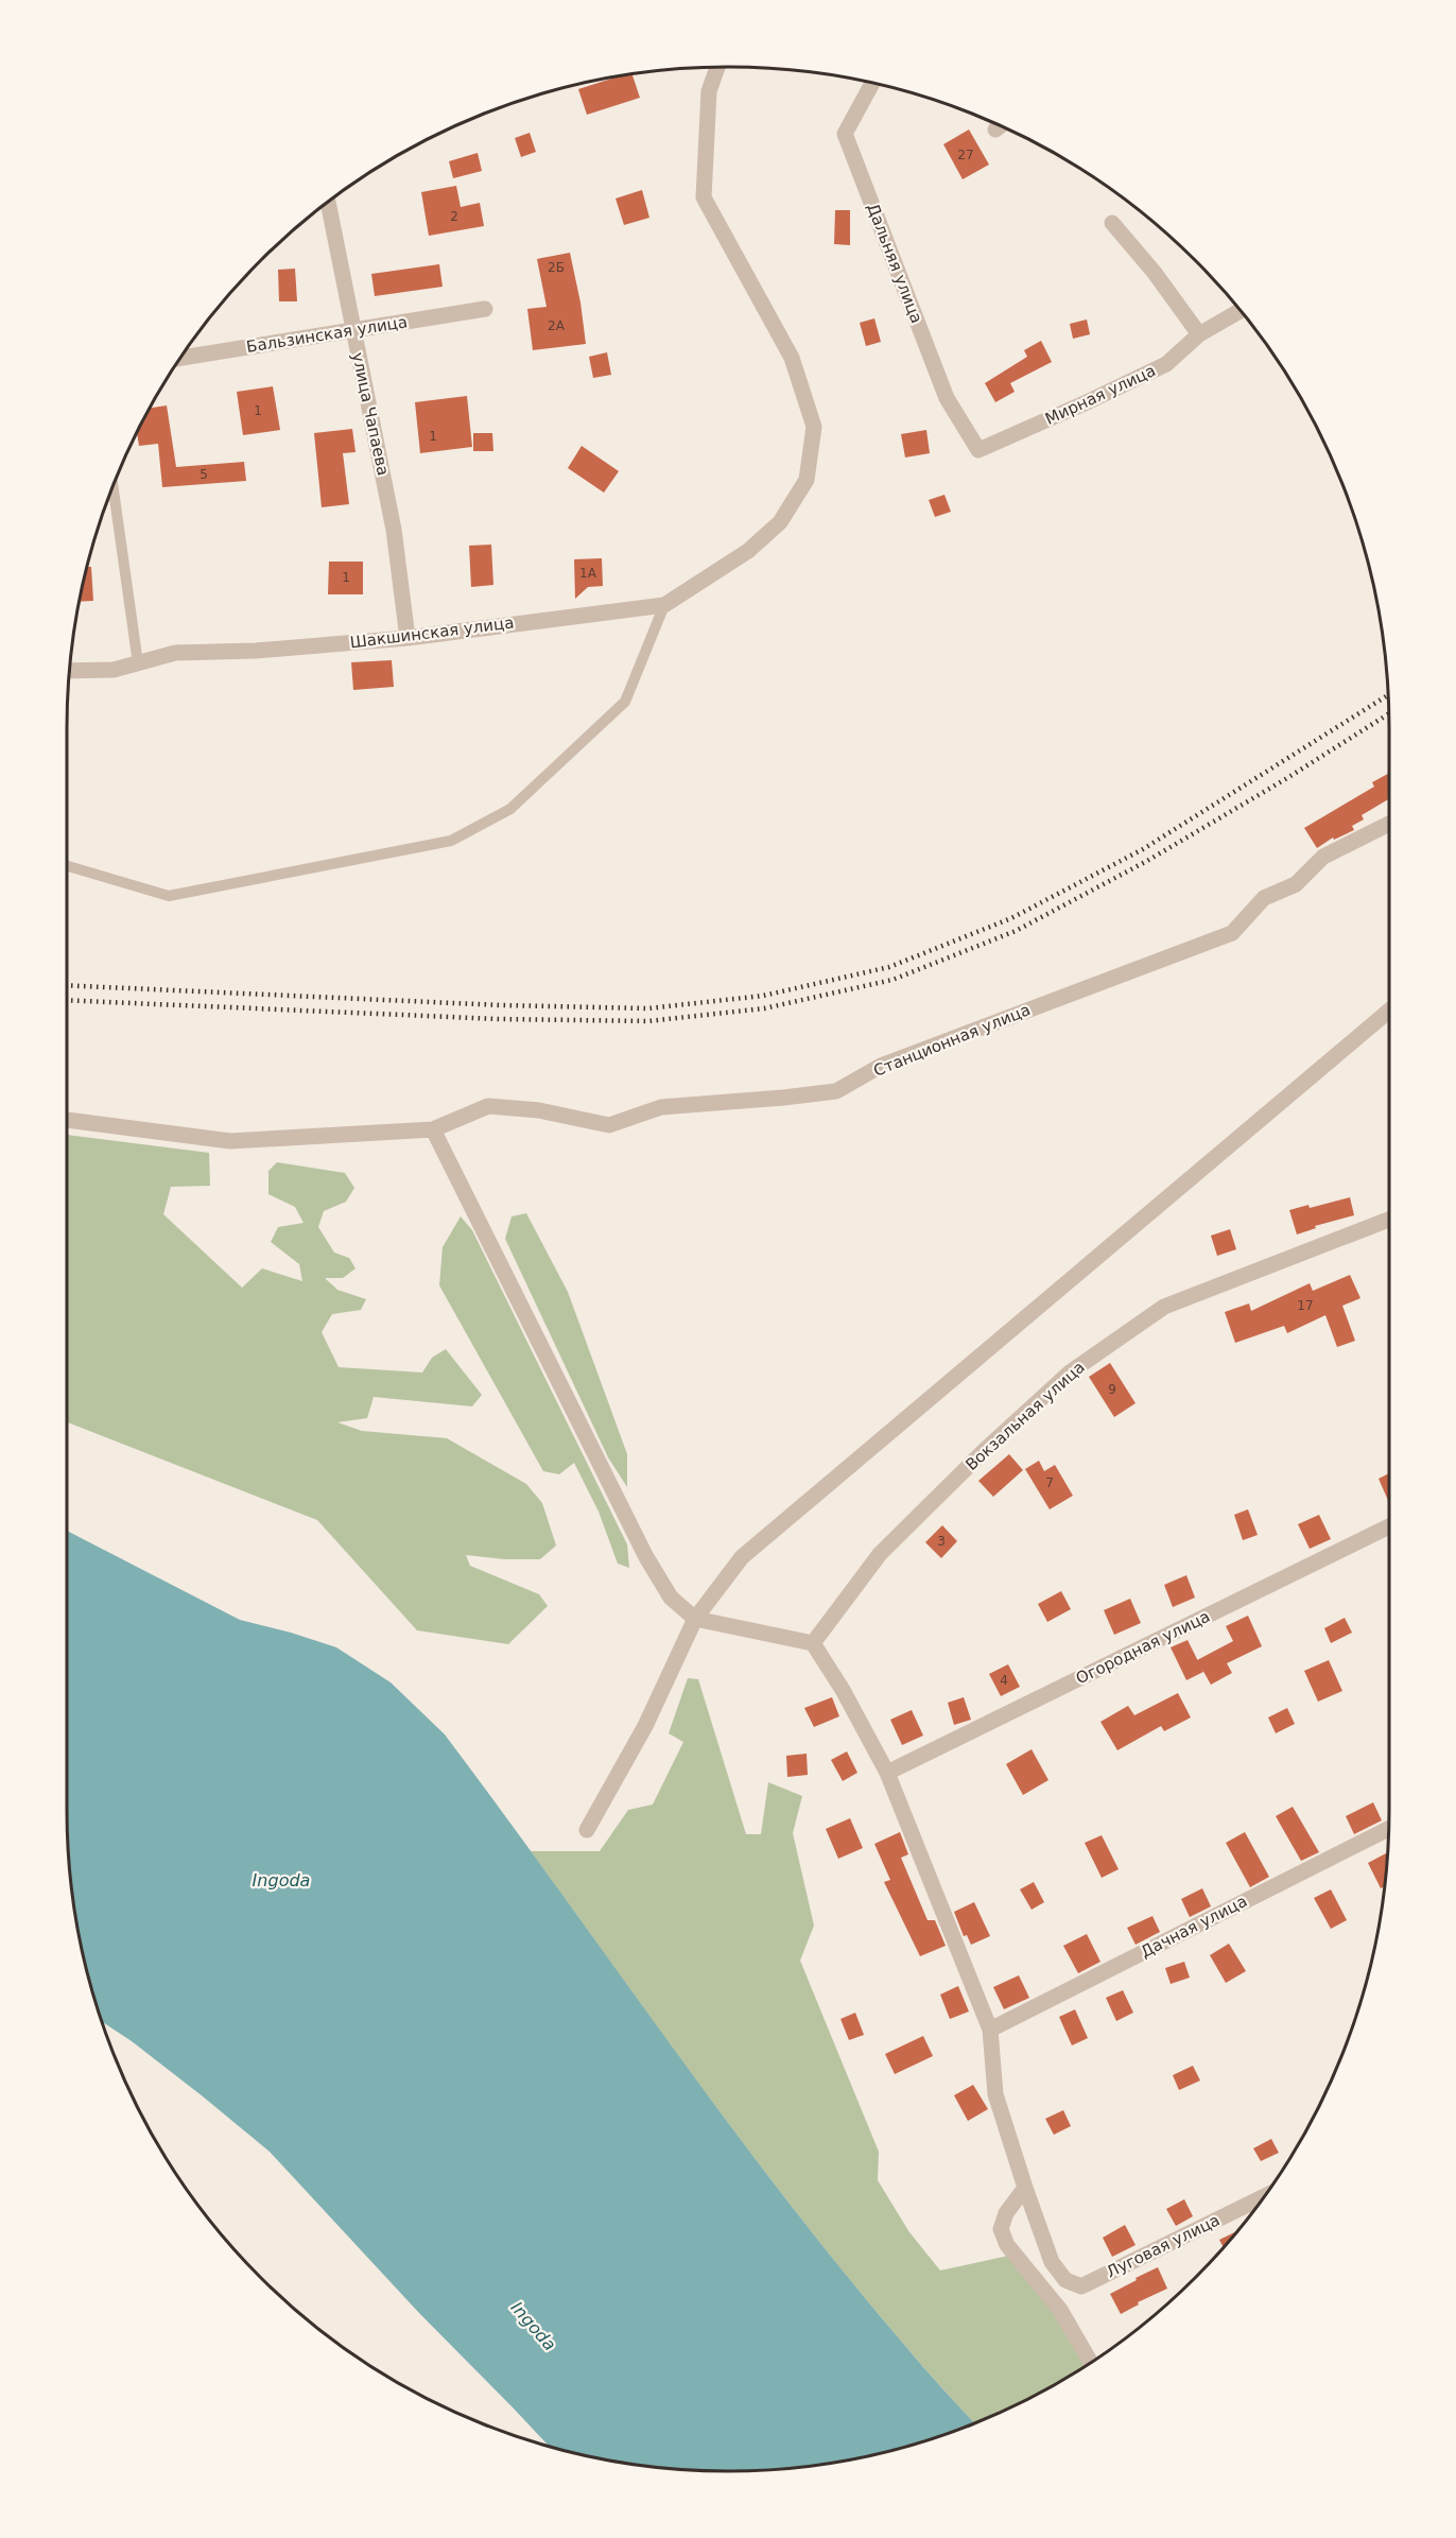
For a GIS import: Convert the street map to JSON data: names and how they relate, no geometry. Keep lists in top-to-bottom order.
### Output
{
  "streets": {
    "street": [
      "Дальняя улица",
      "Бальзинская улица",
      "Мирная улица",
      "улица Чапаева",
      "Шакшинская улица",
      "Станционная улица",
      "Вокзальная улица",
      "Огородная улица",
      "Дачная улица",
      "Луговая улица"
    ]
  },
  "crossings": [
    ["Дальняя улица", "Мирная улица"],
    ["Бальзинская улица", "улица Чапаева"],
    ["улица Чапаева", "Шакшинская улица"]
  ],
  "water": ["Ingoda"],
  "house_numbers": [
    "27",
    "2",
    "2Б",
    "2А",
    "1",
    "1",
    "5",
    "1А",
    "1",
    "17",
    "9",
    "7",
    "3",
    "4"
  ]
}
